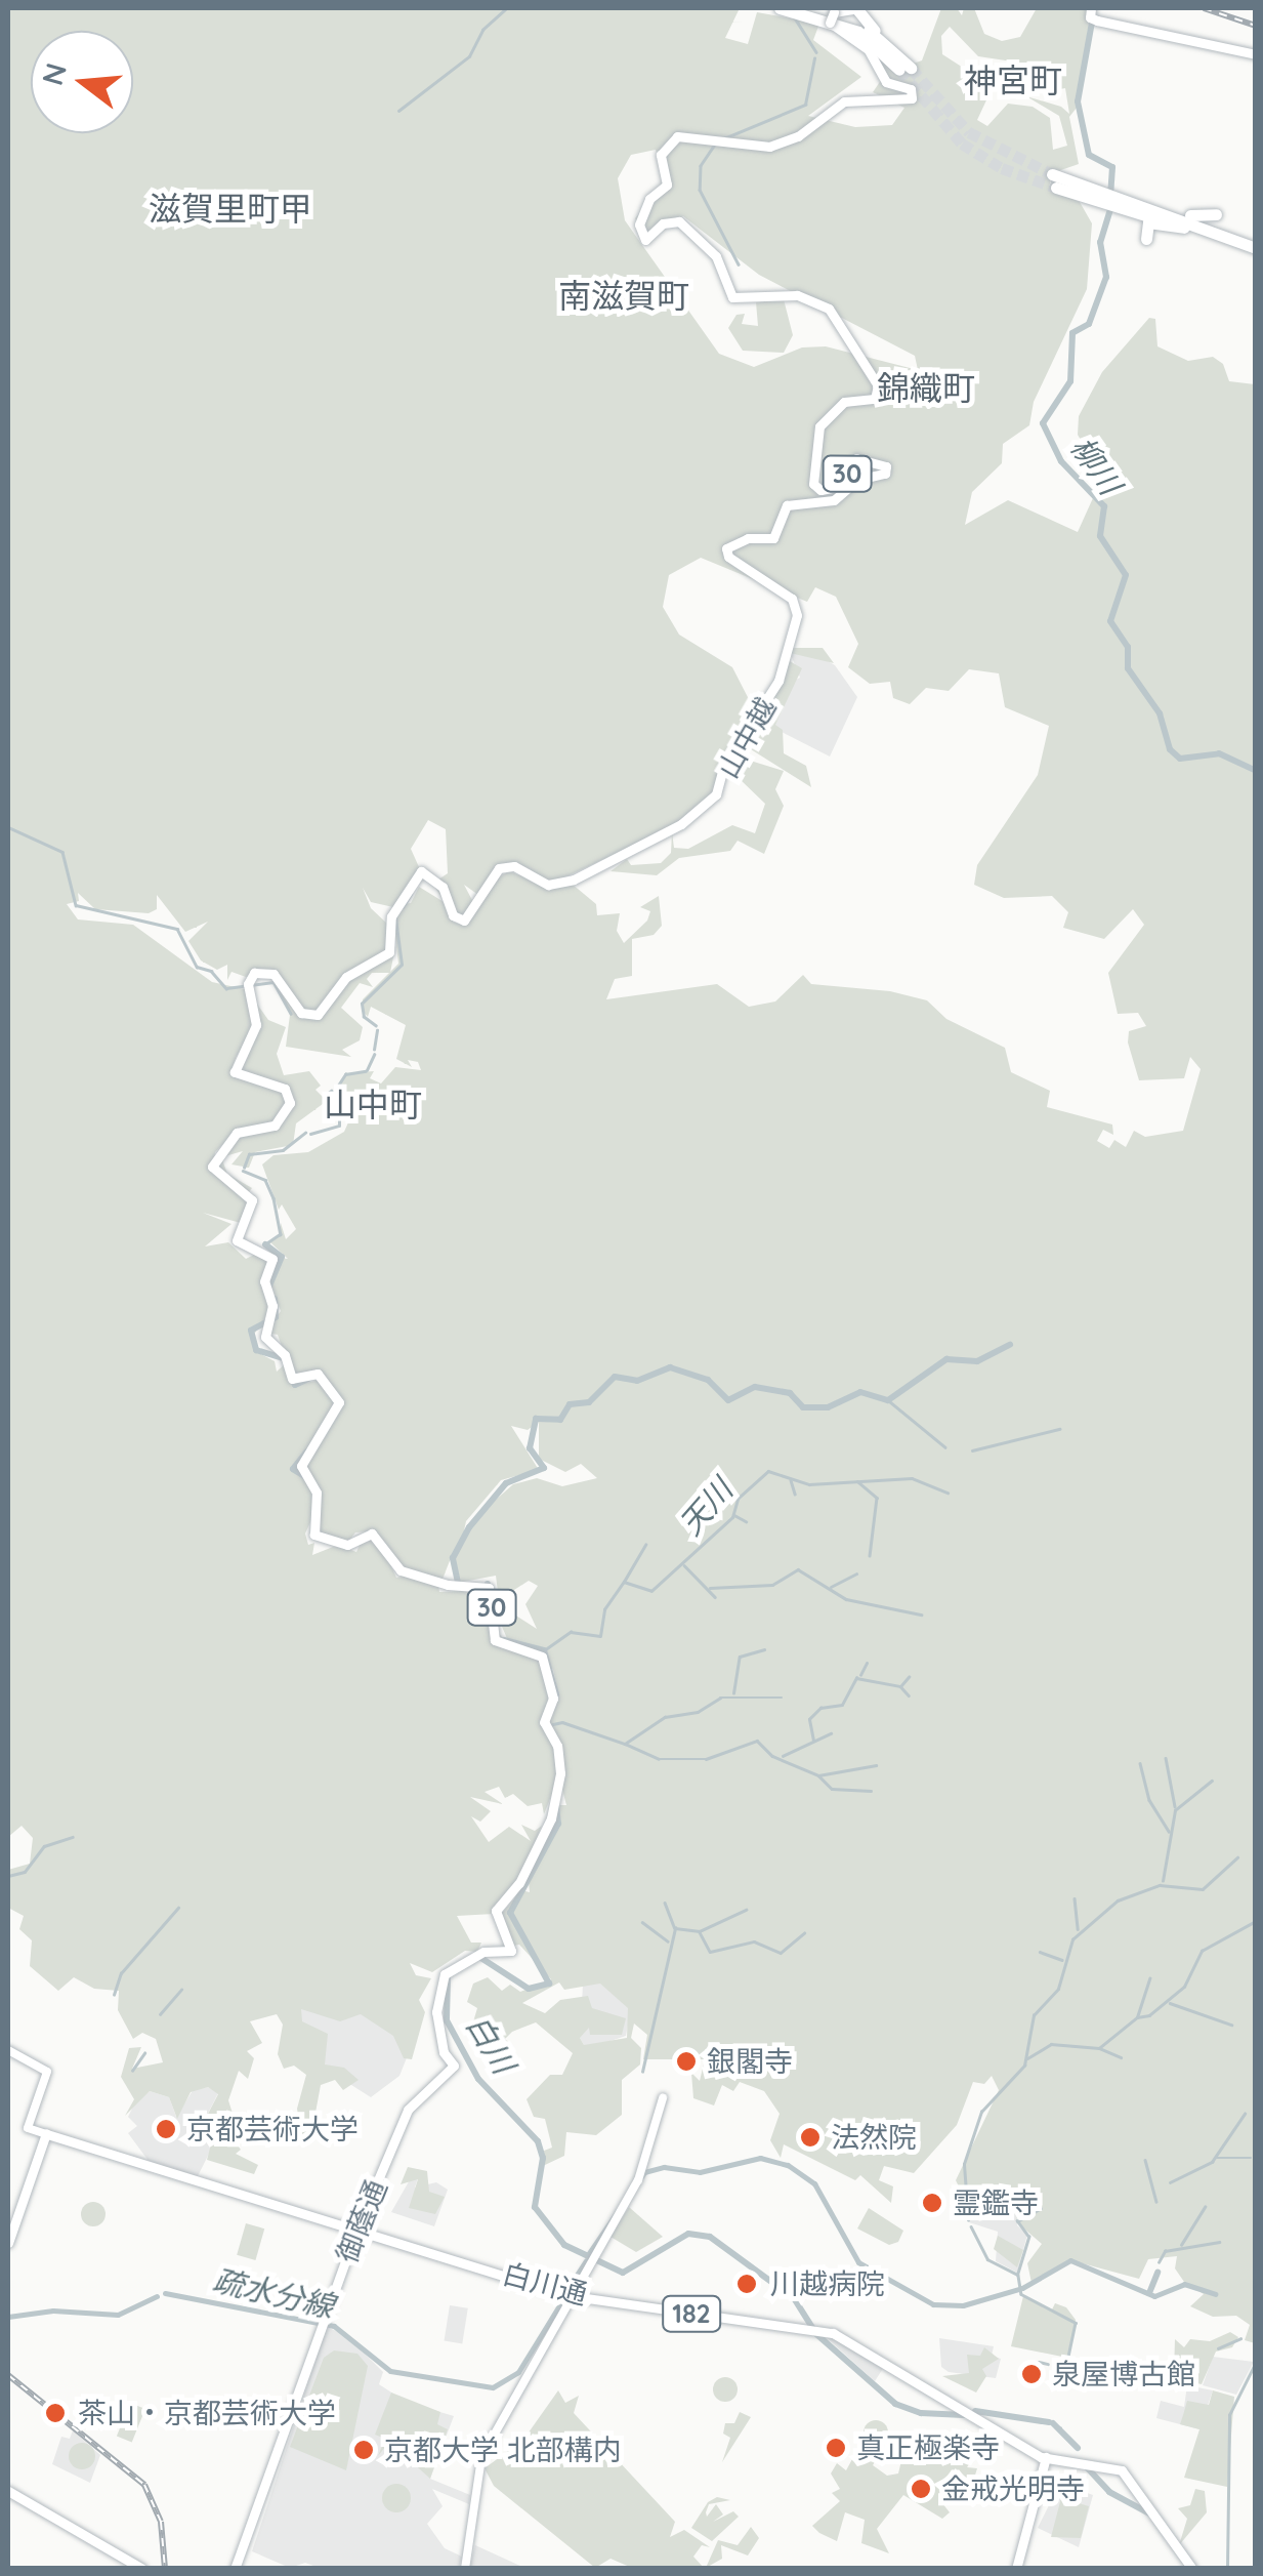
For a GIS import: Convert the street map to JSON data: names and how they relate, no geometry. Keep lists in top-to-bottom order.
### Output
{
  "streets": {
    "main road": [
      "30",
      "山中越",
      "御蔭通",
      "白川通",
      "182"
    ]
  },
  "crossings": [
    ["山中越", "御蔭通"],
    ["御蔭通", "白川通"]
  ],
  "districts": [
    "神宮町",
    "滋賀里町甲",
    "南滋賀町",
    "錦織町",
    "山中町"
  ],
  "water": [
    "柳川",
    "天川",
    "白川",
    "疏水分線"
  ],
  "places": [
    "銀閣寺",
    "京都芸術大学",
    "法然院",
    "霊鑑寺",
    "川越病院",
    "泉屋博古館",
    "茶山・京都芸術大学",
    "真正極楽寺",
    "京都大学 北部構内",
    "金戒光明寺"
  ],
  "north": "left"
}
